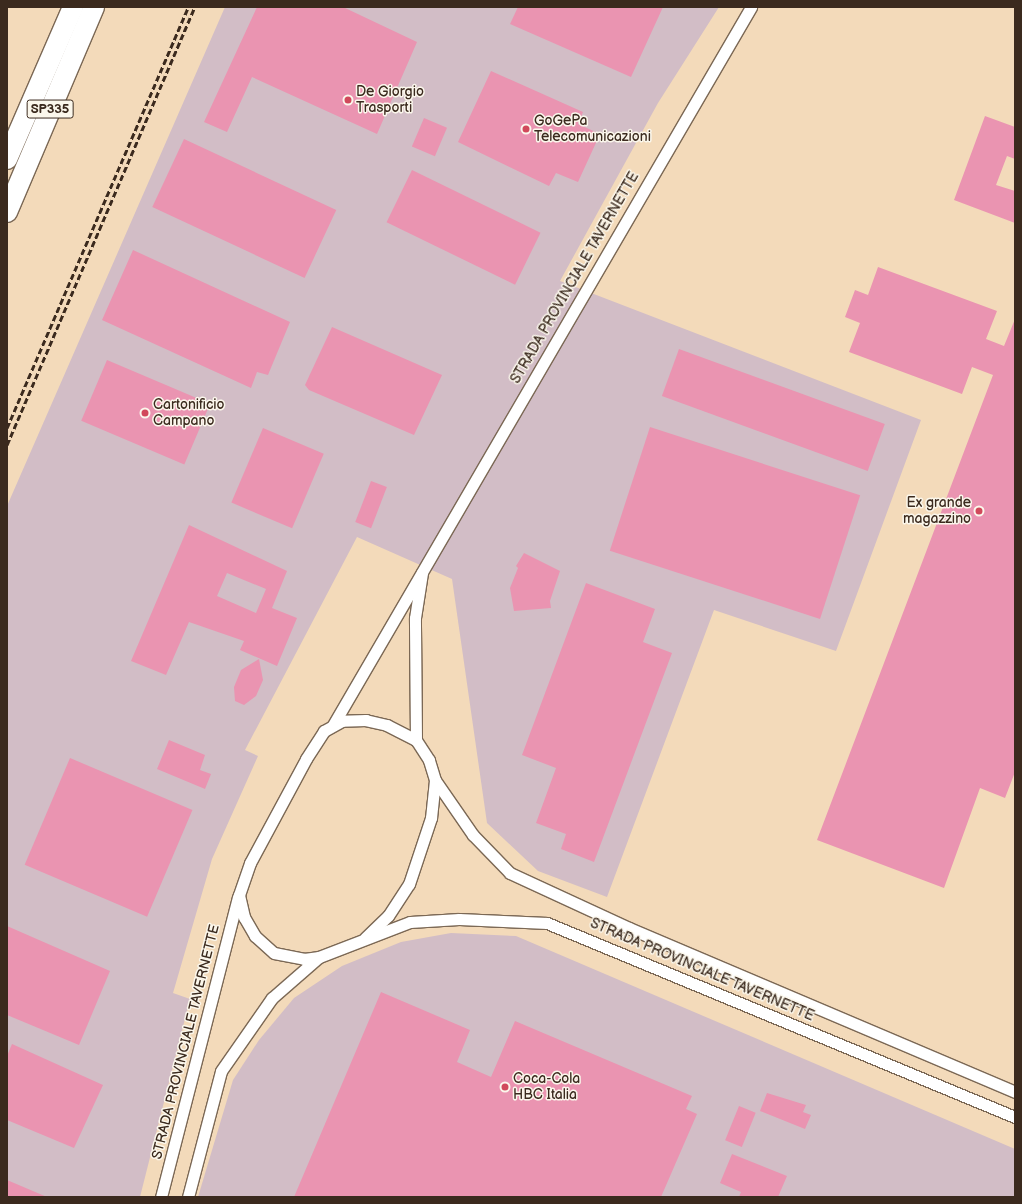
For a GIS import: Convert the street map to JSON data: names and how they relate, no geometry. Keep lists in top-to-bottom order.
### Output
{
  "streets": {
    "highway": ["SP335"],
    "street": ["STRADA PROVINCIALE TAVERNETTE"]
  },
  "places": [
    "De Giorgio Trasporti",
    "GoGePa Telecomunicazioni",
    "Cartonificio Campano",
    "Ex grande magazzino",
    "Coca-Cola HBC Italia"
  ]
}
